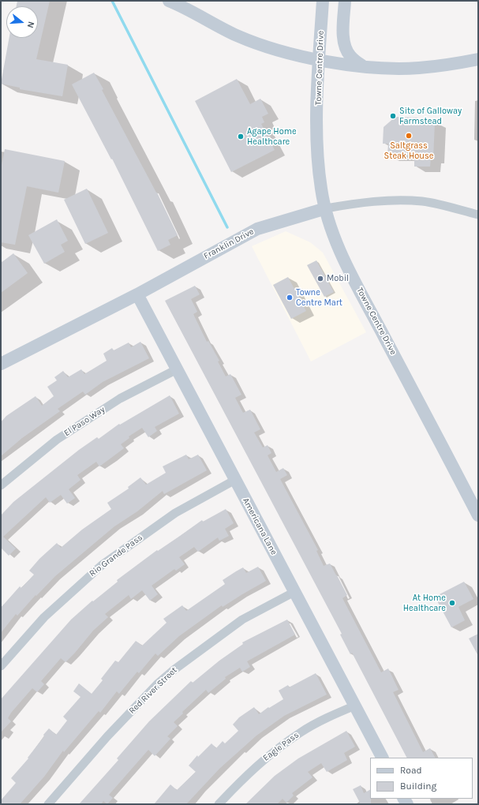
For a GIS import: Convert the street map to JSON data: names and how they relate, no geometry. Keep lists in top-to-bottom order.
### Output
{
  "streets": {
    "street": [
      "Towne Centre Drive",
      "Franklin Drive",
      "El Paso Way",
      "Americana Lane",
      "Rio Grande Pass",
      "Red River Street",
      "Eagle Pass"
    ]
  },
  "crossings": [
    ["Towne Centre Drive", "Franklin Drive"],
    ["Franklin Drive", "Americana Lane"],
    ["El Paso Way", "Americana Lane"],
    ["Americana Lane", "Rio Grande Pass"],
    ["Americana Lane", "Red River Street"],
    ["Americana Lane", "Eagle Pass"]
  ],
  "places": [
    "Site of Galloway Farmstead",
    "Saltgrass Steak House",
    "Agape Home Healthcare",
    "Mobil",
    "Towne Centre Mart",
    "At Home Healthcare"
  ],
  "legend": ["Road", "Building"],
  "north": "right"
}
